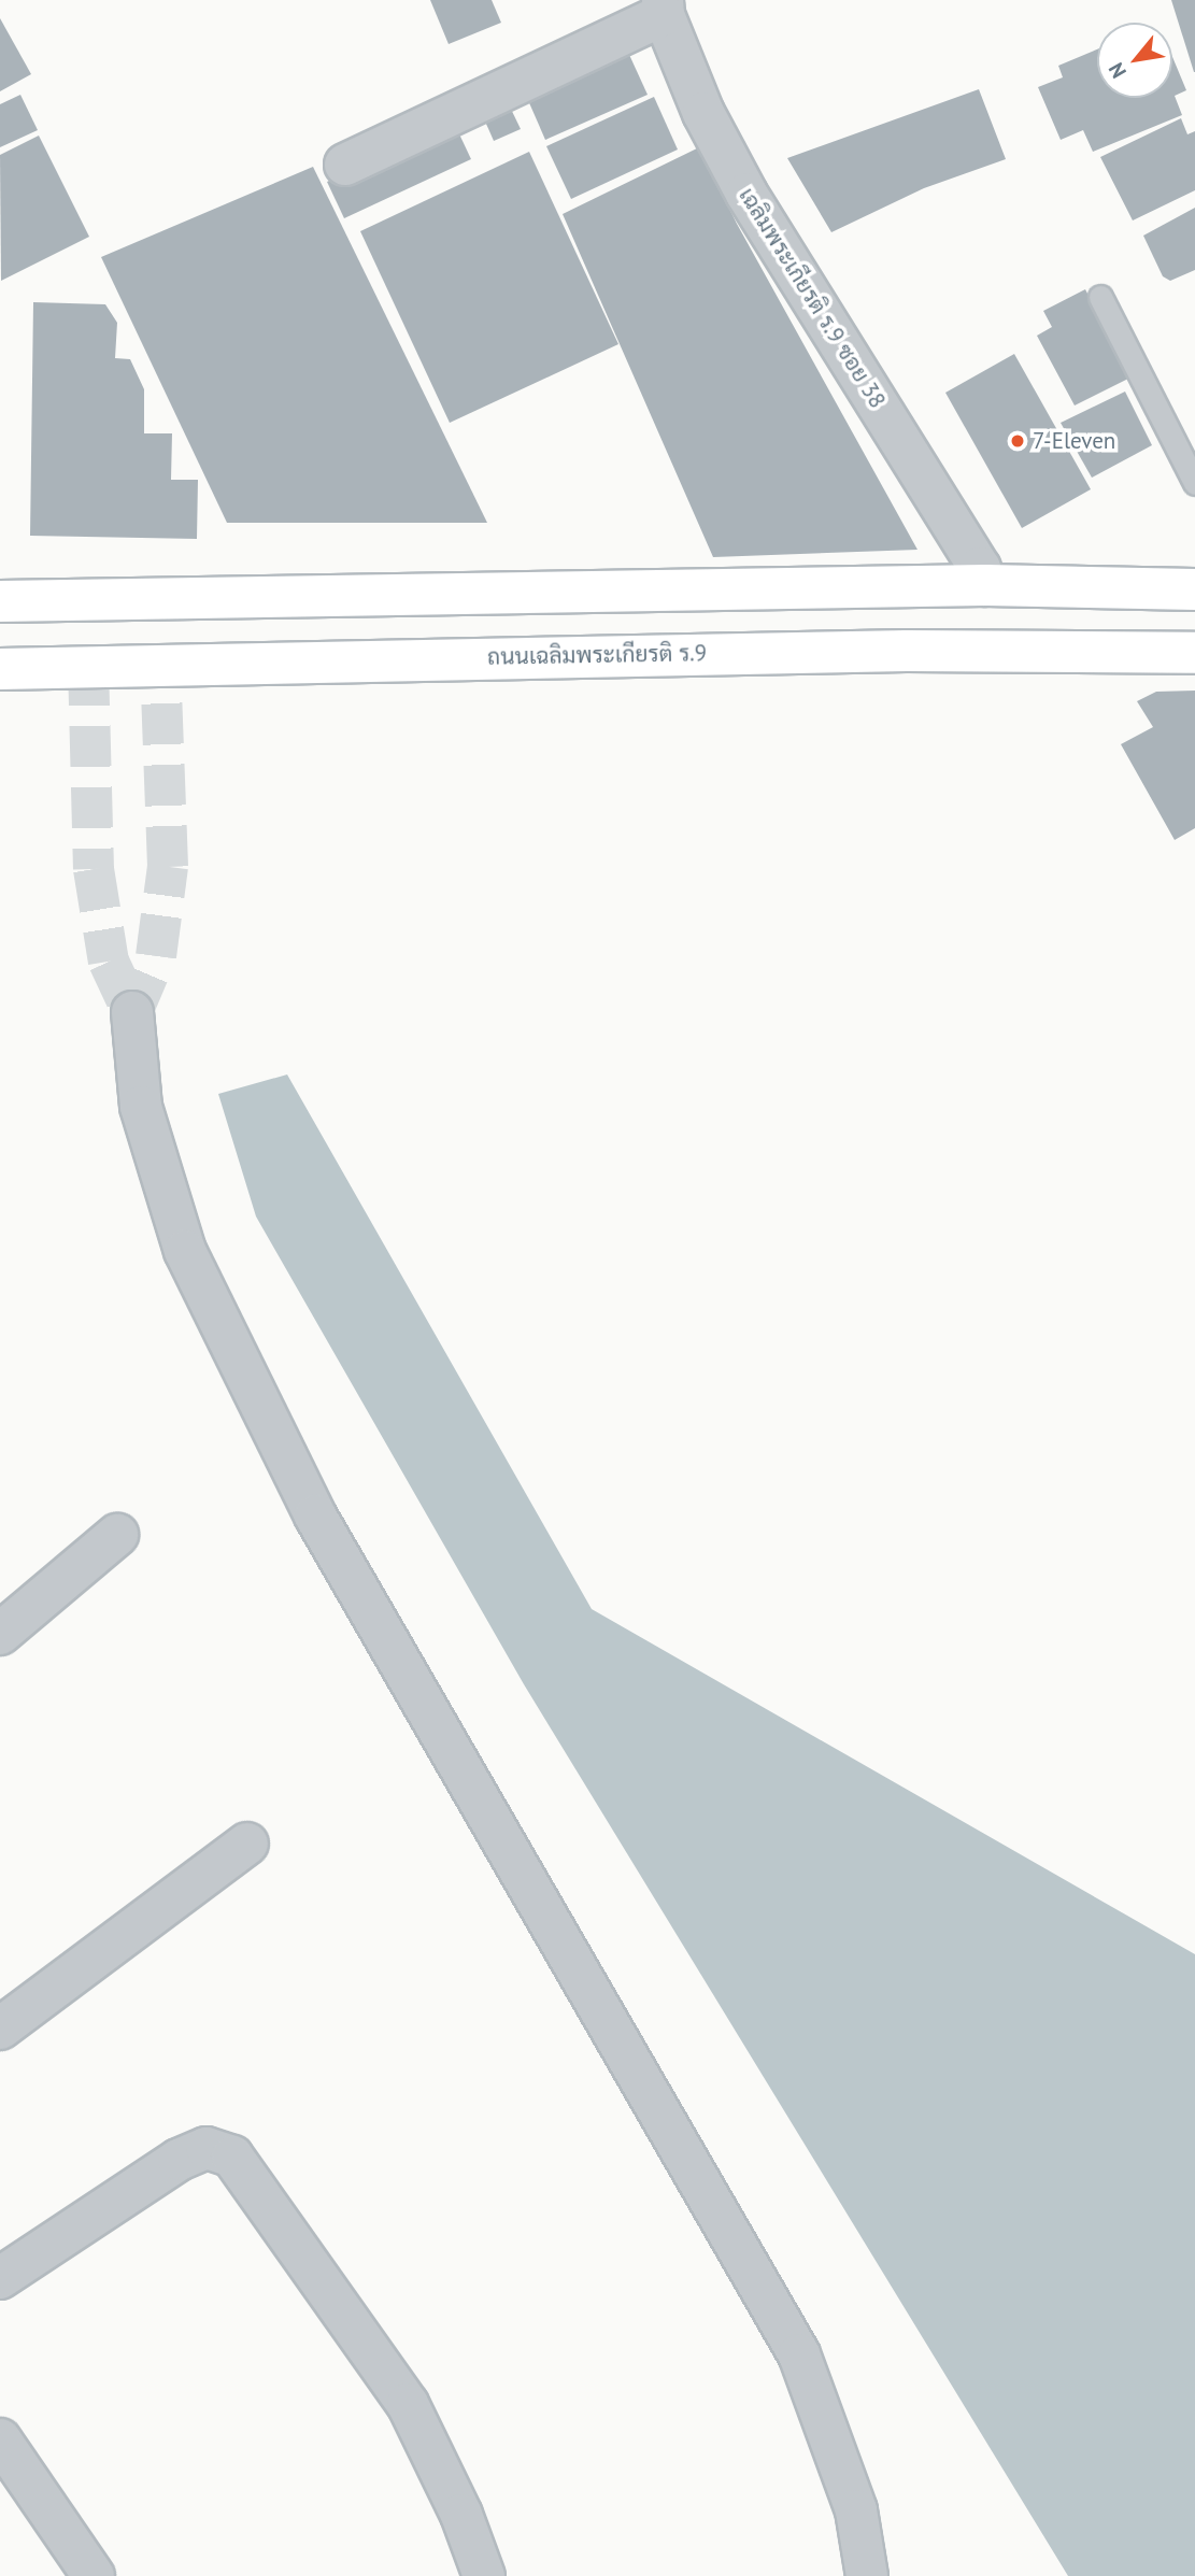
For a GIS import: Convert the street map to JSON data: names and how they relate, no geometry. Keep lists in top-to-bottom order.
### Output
{
  "streets": {
    "main road": ["ถนนเฉลิมพระเกียรติ ร.9"],
    "street": ["เฉลิมพระเกียรติ ร.9 ซอย 38"]
  },
  "places": ["7-Eleven"],
  "north": "bottom left"
}
